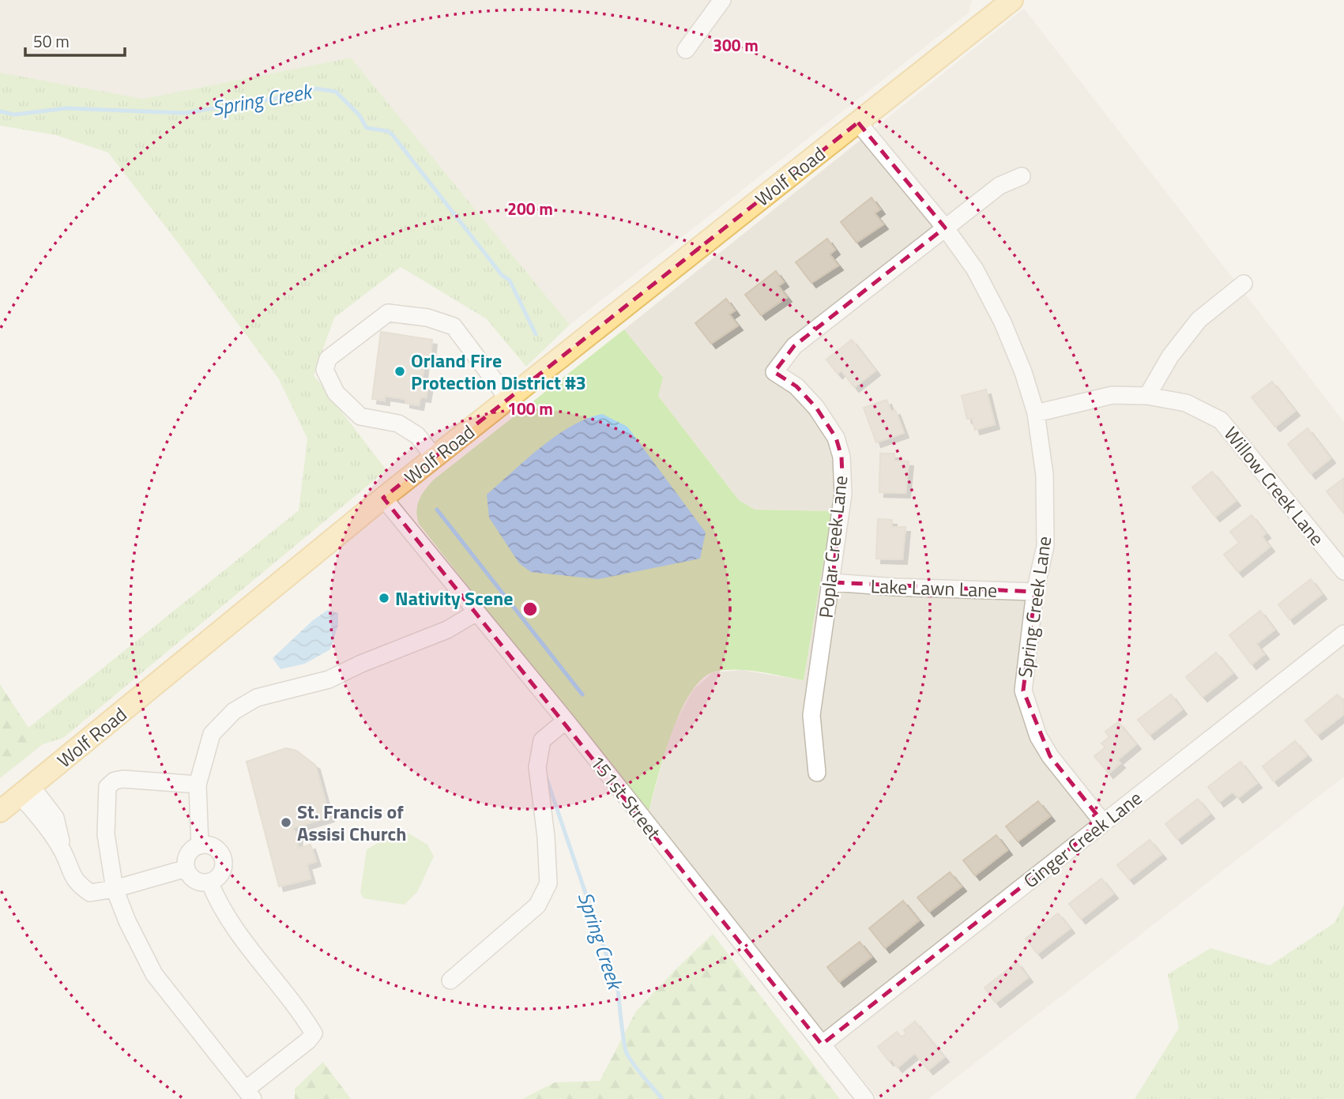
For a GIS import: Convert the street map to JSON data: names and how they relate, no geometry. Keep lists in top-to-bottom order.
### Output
{
  "streets": {
    "main road": ["Wolf Road"],
    "street": [
      "Willow Creek Lane",
      "Poplar Creek Lane",
      "Lake Lawn Lane",
      "Spring Creek Lane",
      "151st Street",
      "Ginger Creek Lane"
    ]
  },
  "crossings": [
    ["Wolf Road", "Spring Creek Lane"],
    ["Wolf Road", "151st Street"],
    ["Willow Creek Lane", "Spring Creek Lane"],
    ["Poplar Creek Lane", "Lake Lawn Lane"],
    ["Poplar Creek Lane", "Spring Creek Lane"],
    ["Lake Lawn Lane", "Spring Creek Lane"],
    ["Spring Creek Lane", "Ginger Creek Lane"],
    ["151st Street", "Ginger Creek Lane"]
  ],
  "water": ["Spring Creek"],
  "places": ["Orland Fire Protection District #3", "Nativity Scene", "St. Francis of Assisi Church"],
  "scale_bar": "50 m",
  "rings": ["300 m", "200 m", "100 m"]
}
